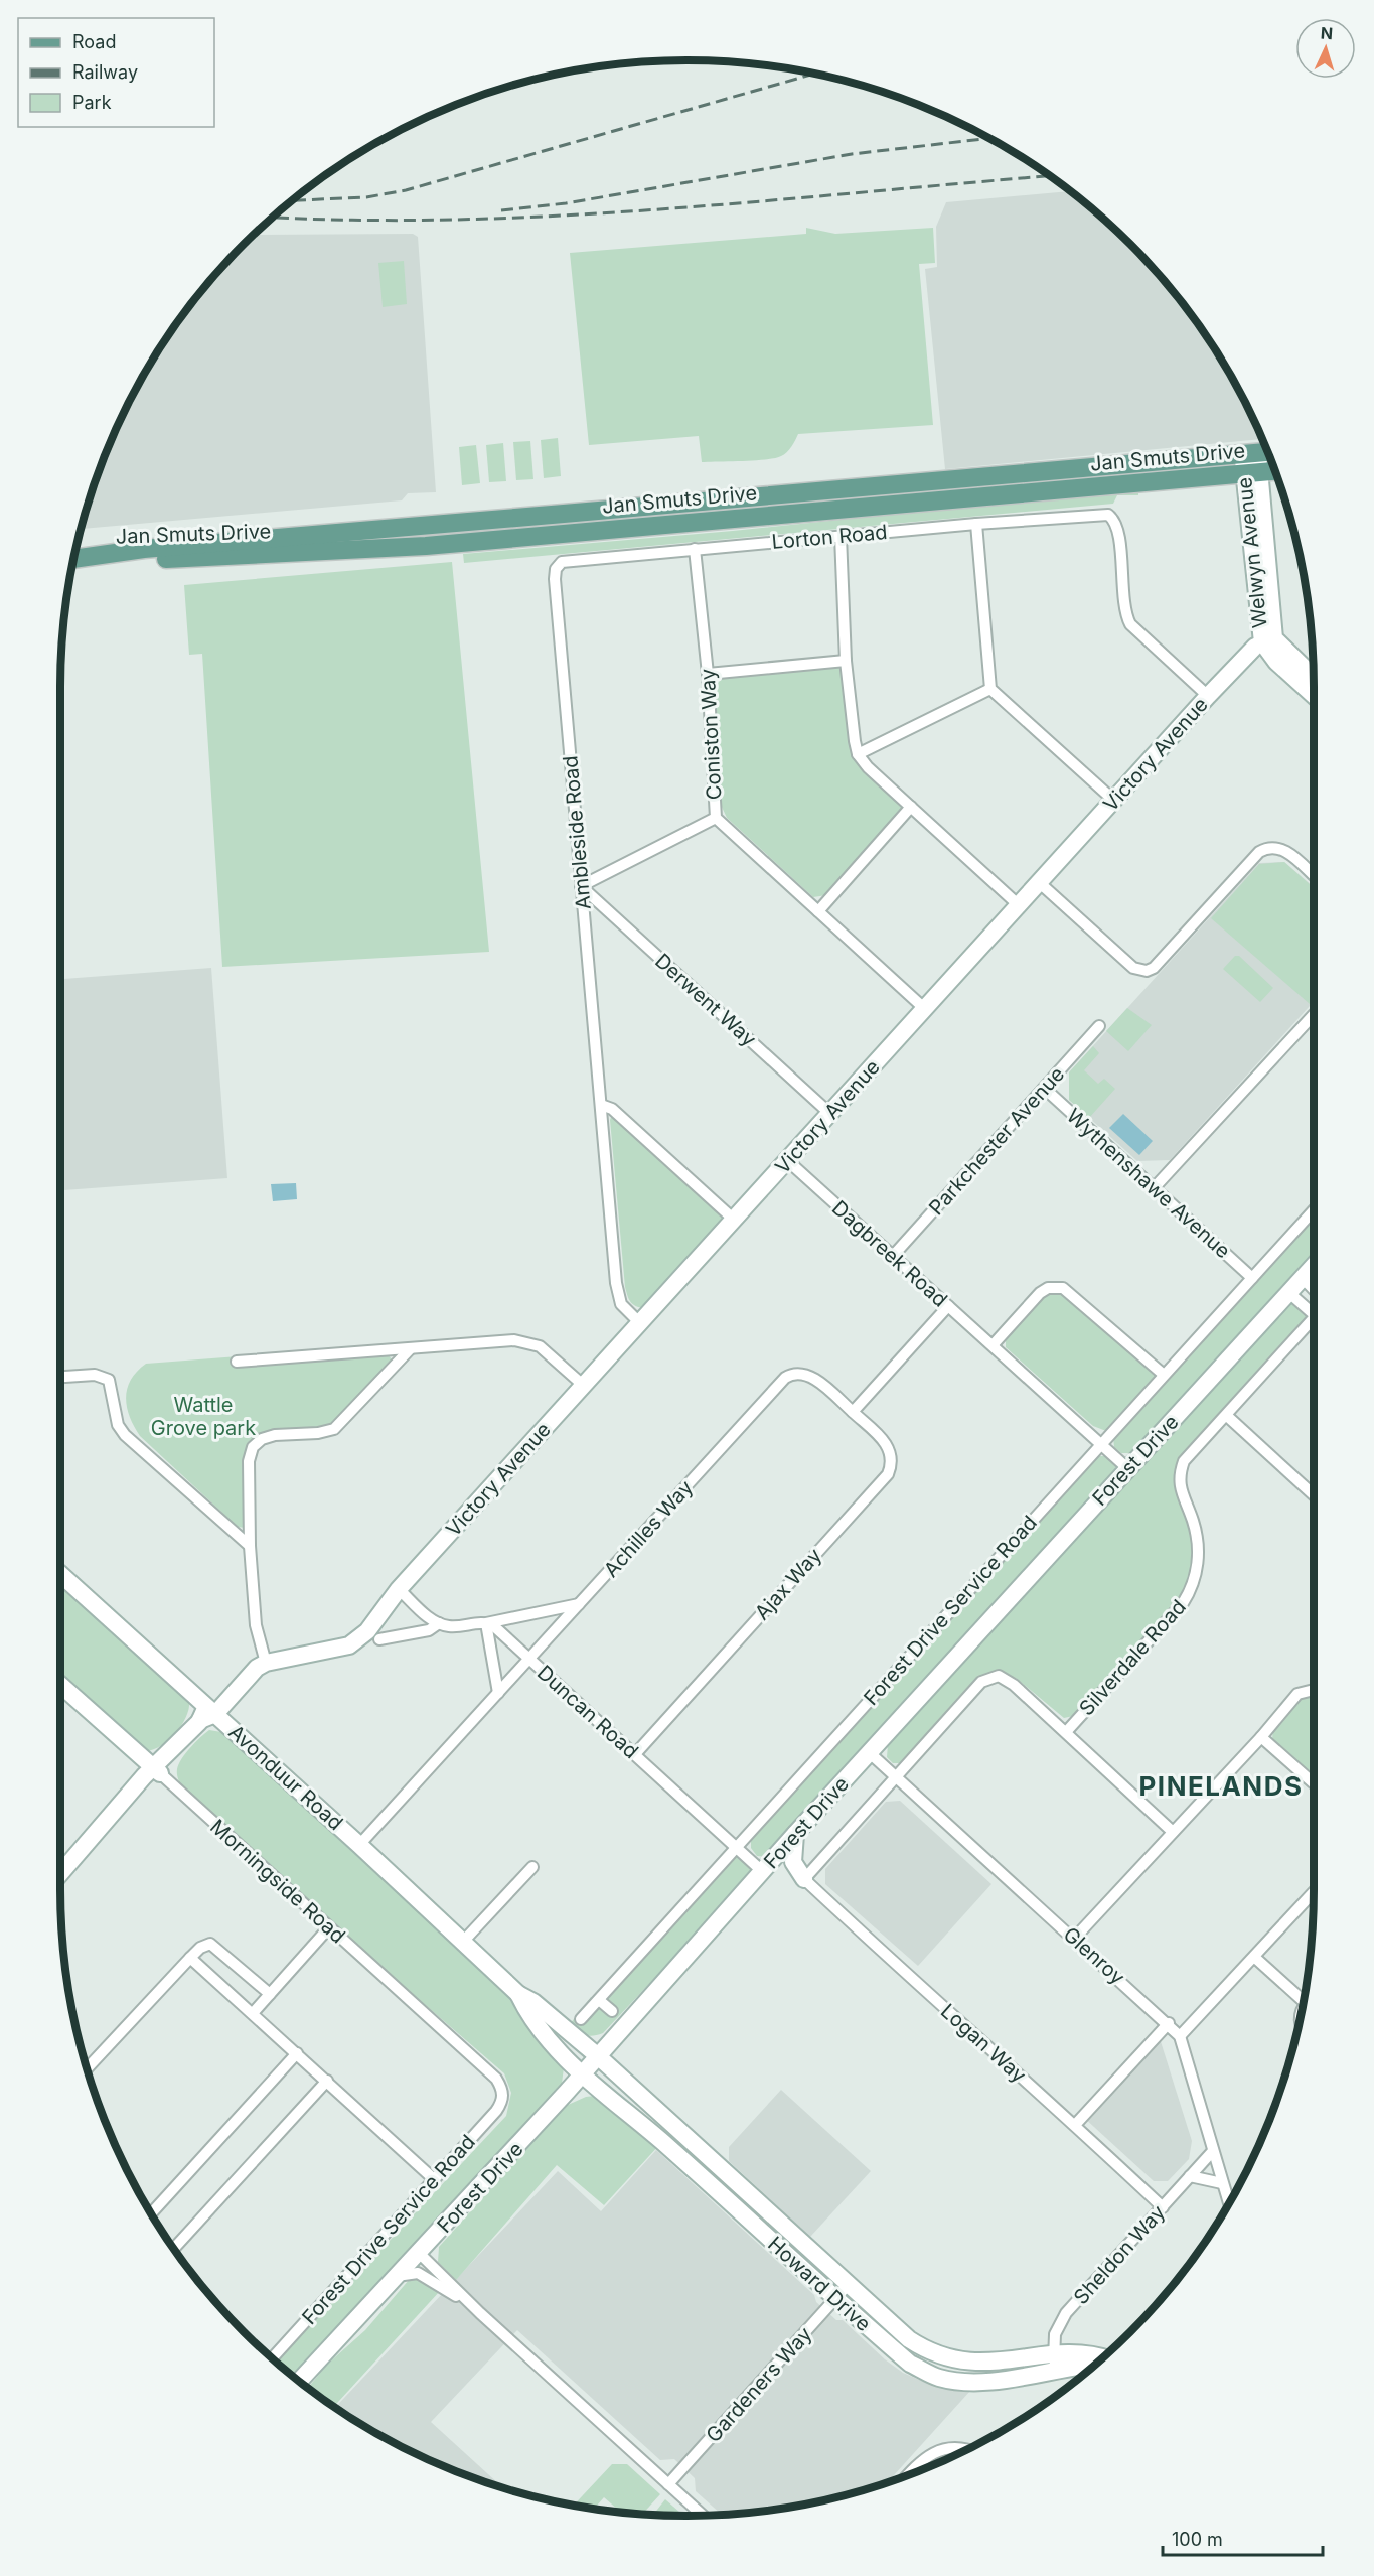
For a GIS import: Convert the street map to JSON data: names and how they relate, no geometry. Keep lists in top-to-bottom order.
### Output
{
  "streets": {
    "main road": ["Jan Smuts Drive"],
    "street": [
      "Lorton Road",
      "Welwyn Avenue",
      "Coniston Way",
      "Victory Avenue",
      "Ambleside Road",
      "Derwent Way",
      "Parkchester Avenue",
      "Wythenshawe Avenue",
      "Dagbreek Road",
      "Forest Drive",
      "Achilles Way",
      "Ajax Way",
      "Forest Drive Service Road",
      "Silverdale Road",
      "Duncan Road",
      "Avonduur Road",
      "Morningside Road",
      "Glenroy",
      "Logan Way",
      "Sheldon Way",
      "Howard Drive",
      "Gardeners Way"
    ]
  },
  "crossings": [
    ["Jan Smuts Drive", "Welwyn Avenue"],
    ["Lorton Road", "Coniston Way"],
    ["Lorton Road", "Victory Avenue"],
    ["Lorton Road", "Ambleside Road"],
    ["Welwyn Avenue", "Victory Avenue"],
    ["Coniston Way", "Victory Avenue"],
    ["Victory Avenue", "Ambleside Road"],
    ["Victory Avenue", "Derwent Way"],
    ["Victory Avenue", "Dagbreek Road"],
    ["Victory Avenue", "Avonduur Road"],
    ["Victory Avenue", "Morningside Road"],
    ["Ambleside Road", "Derwent Way"],
    ["Parkchester Avenue", "Wythenshawe Avenue"],
    ["Parkchester Avenue", "Dagbreek Road"],
    ["Wythenshawe Avenue", "Forest Drive Service Road"],
    ["Dagbreek Road", "Forest Drive"],
    ["Dagbreek Road", "Forest Drive Service Road"],
    ["Forest Drive", "Duncan Road"],
    ["Forest Drive", "Avonduur Road"],
    ["Forest Drive", "Glenroy"],
    ["Forest Drive", "Howard Drive"],
    ["Achilles Way", "Ajax Way"],
    ["Achilles Way", "Duncan Road"],
    ["Achilles Way", "Avonduur Road"],
    ["Ajax Way", "Duncan Road"],
    ["Forest Drive Service Road", "Duncan Road"],
    ["Forest Drive Service Road", "Morningside Road"],
    ["Avonduur Road", "Howard Drive"],
    ["Glenroy", "Sheldon Way"],
    ["Logan Way", "Sheldon Way"],
    ["Sheldon Way", "Howard Drive"],
    ["Howard Drive", "Gardeners Way"]
  ],
  "districts": ["PINELANDS"],
  "parks": ["Wattle Grove park"],
  "legend": ["Road", "Railway", "Park"],
  "scale_bar": "100 m",
  "north": "top"
}
